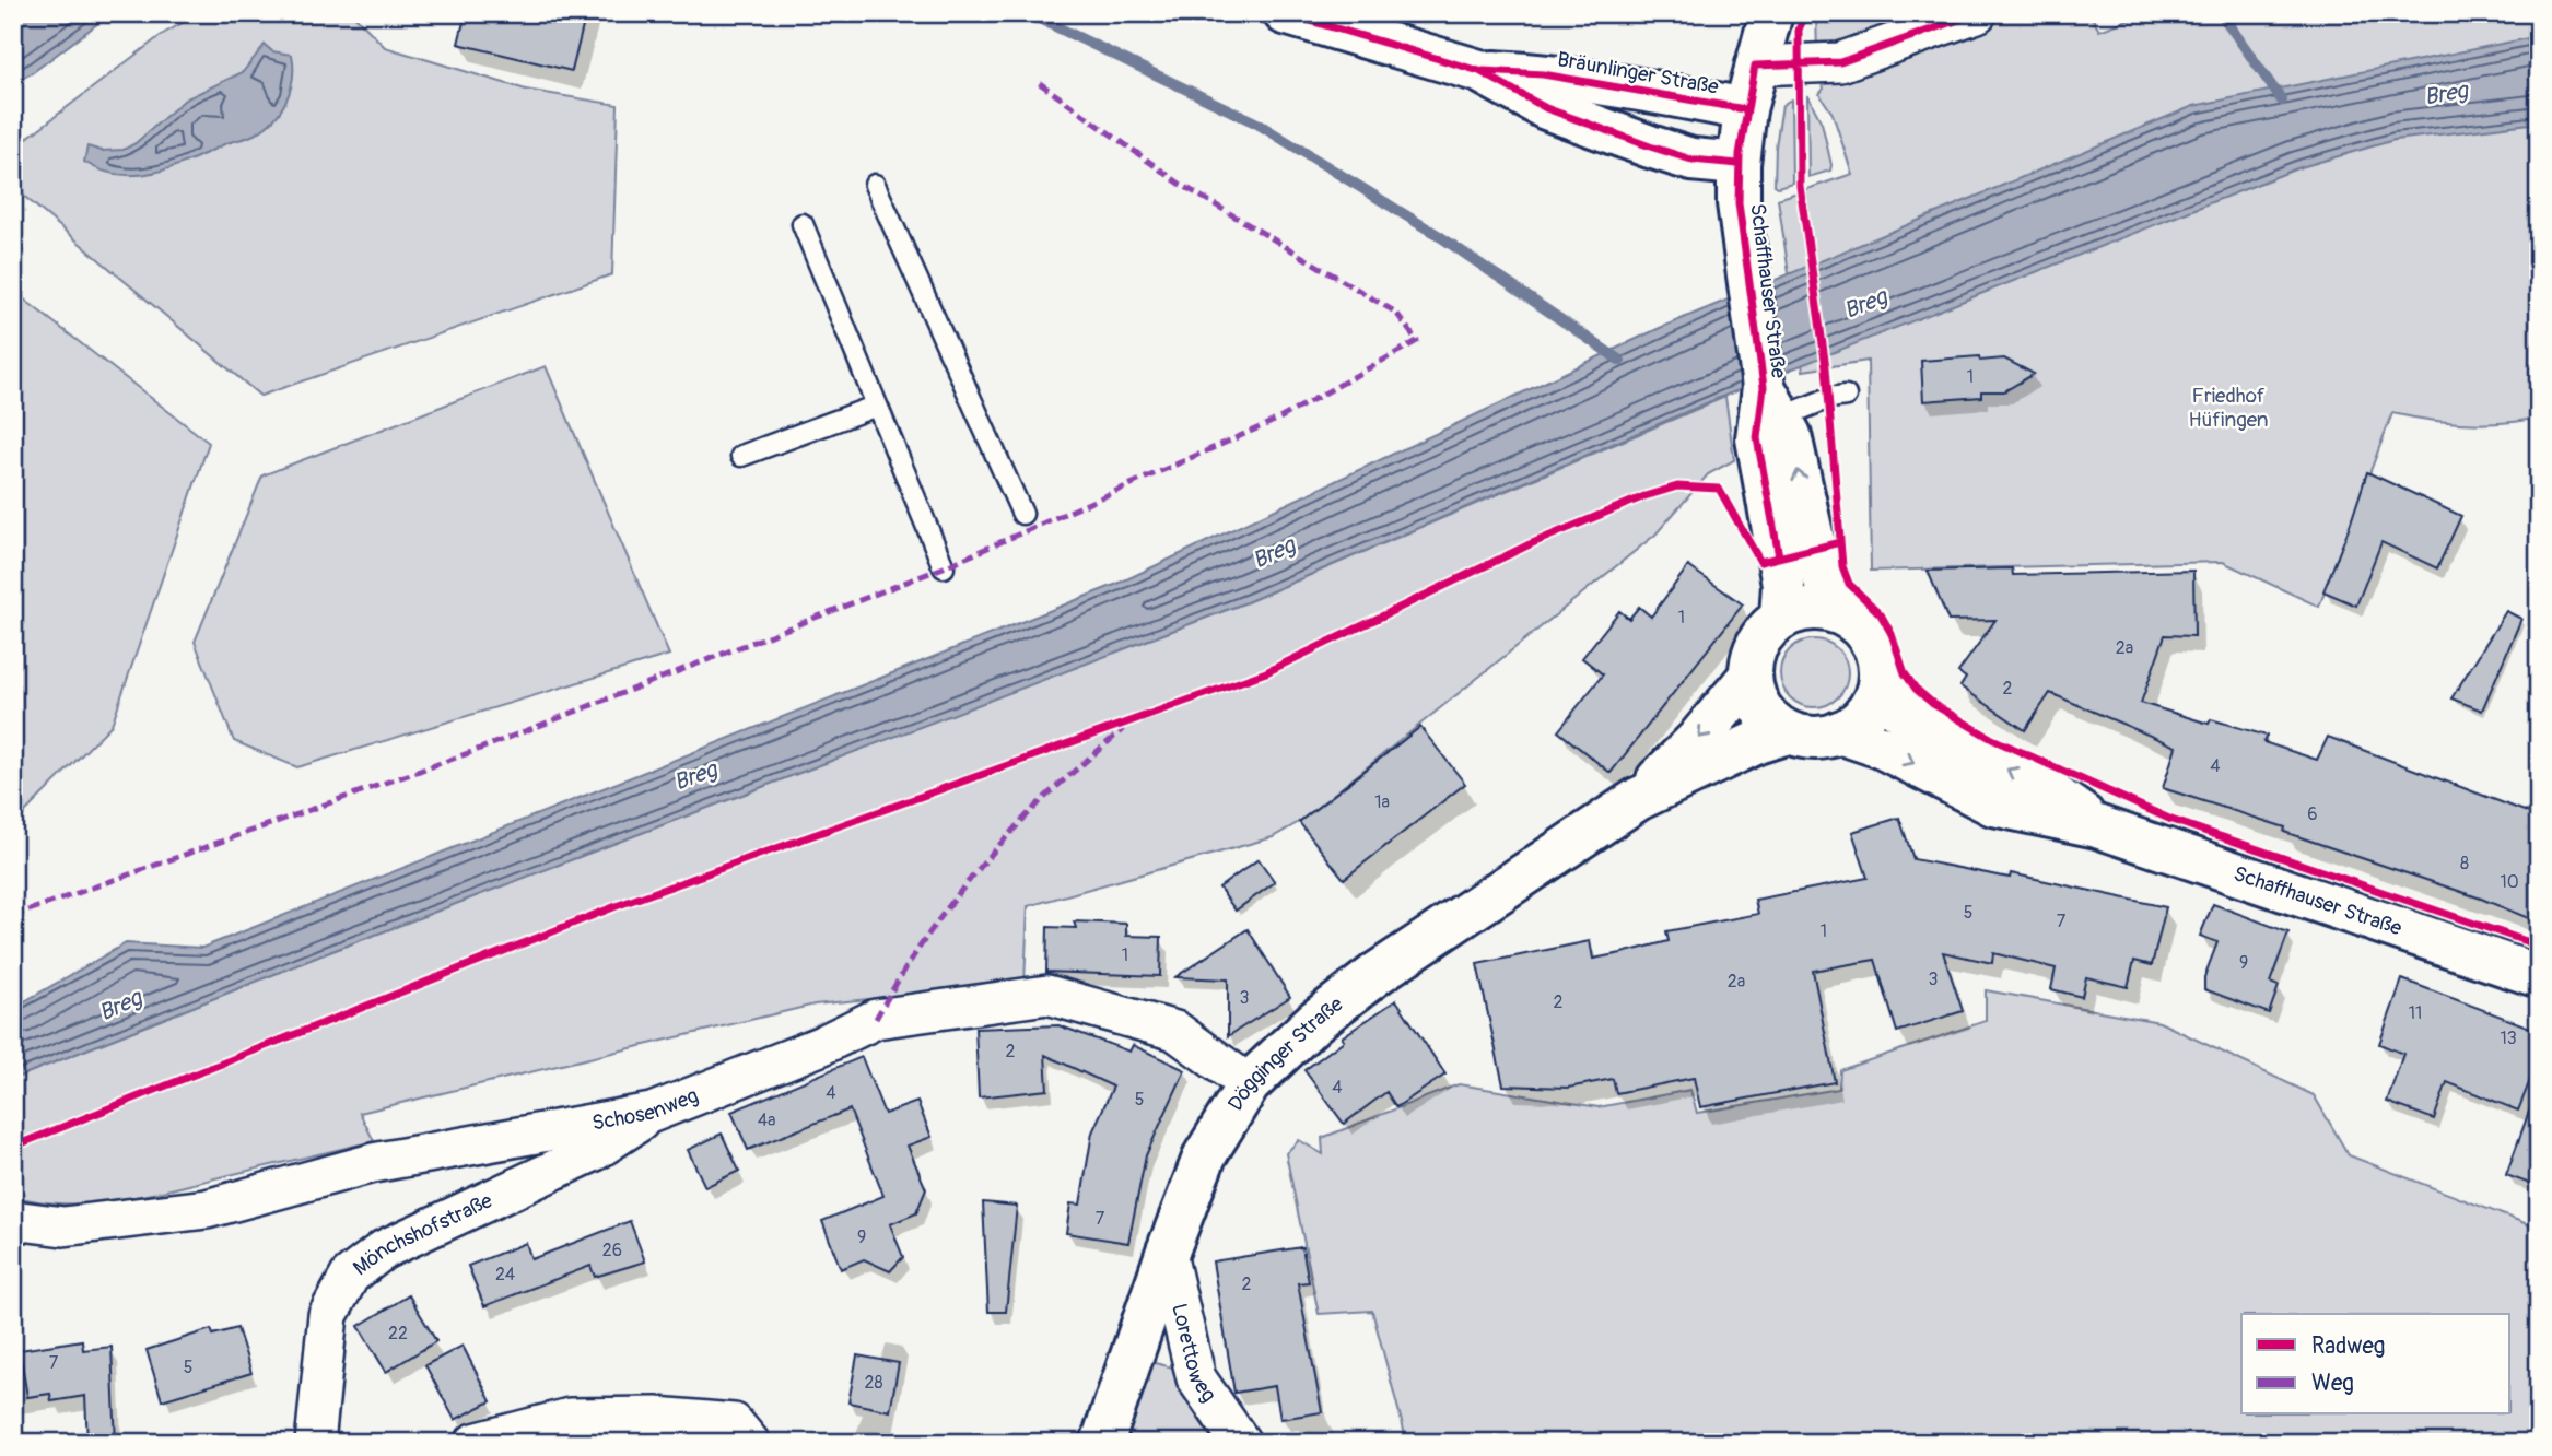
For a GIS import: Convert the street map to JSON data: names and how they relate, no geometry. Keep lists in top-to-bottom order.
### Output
{
  "streets": {
    "main road": ["Bräunlinger Straße", "Schaffhauser Straße", "Dögginger Straße"],
    "street": ["Schosenweg", "Mönchshofstraße", "Lorettoweg"]
  },
  "crossings": [
    ["Bräunlinger Straße", "Schaffhauser Straße"],
    ["Schaffhauser Straße", "Dögginger Straße"],
    ["Dögginger Straße", "Schosenweg"],
    ["Dögginger Straße", "Lorettoweg"],
    ["Schosenweg", "Mönchshofstraße"]
  ],
  "water": ["Breg"],
  "parks": ["Friedhof Hüfingen"],
  "house_numbers": [
    "1",
    "1",
    "2a",
    "2",
    "4",
    "1a",
    "6",
    "8",
    "10",
    "5",
    "7",
    "1",
    "1",
    "9",
    "3",
    "2a",
    "3",
    "2",
    "11",
    "13",
    "2",
    "4",
    "4",
    "5",
    "4a",
    "7",
    "9",
    "26",
    "24",
    "2",
    "22",
    "7",
    "5",
    "28"
  ],
  "legend": ["Radweg", "Weg"]
}
